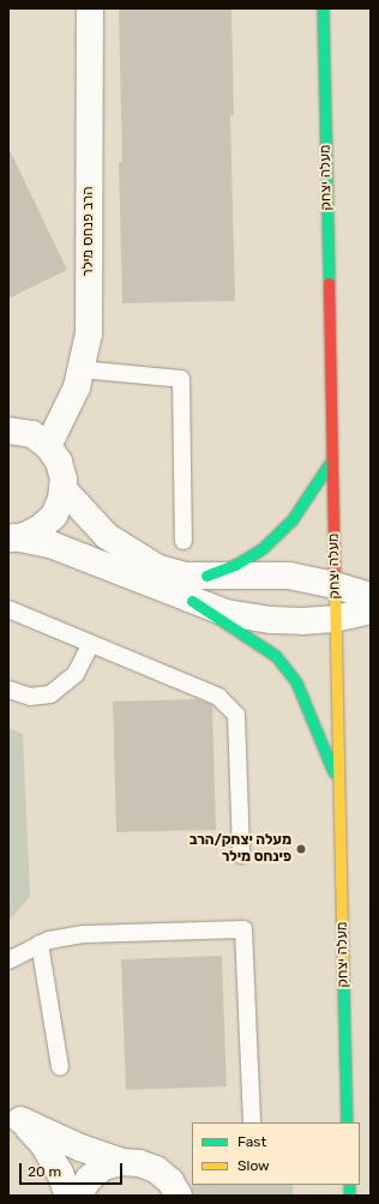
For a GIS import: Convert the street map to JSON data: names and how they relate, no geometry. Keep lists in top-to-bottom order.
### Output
{
  "streets": {
    "street": ["מעלה יצחק", "הרב פנחס מילר"]
  },
  "places": ["מעלה יצחק/הרב פינחס מילר"],
  "legend": ["Fast", "Slow"],
  "scale_bar": "20 m"
}
